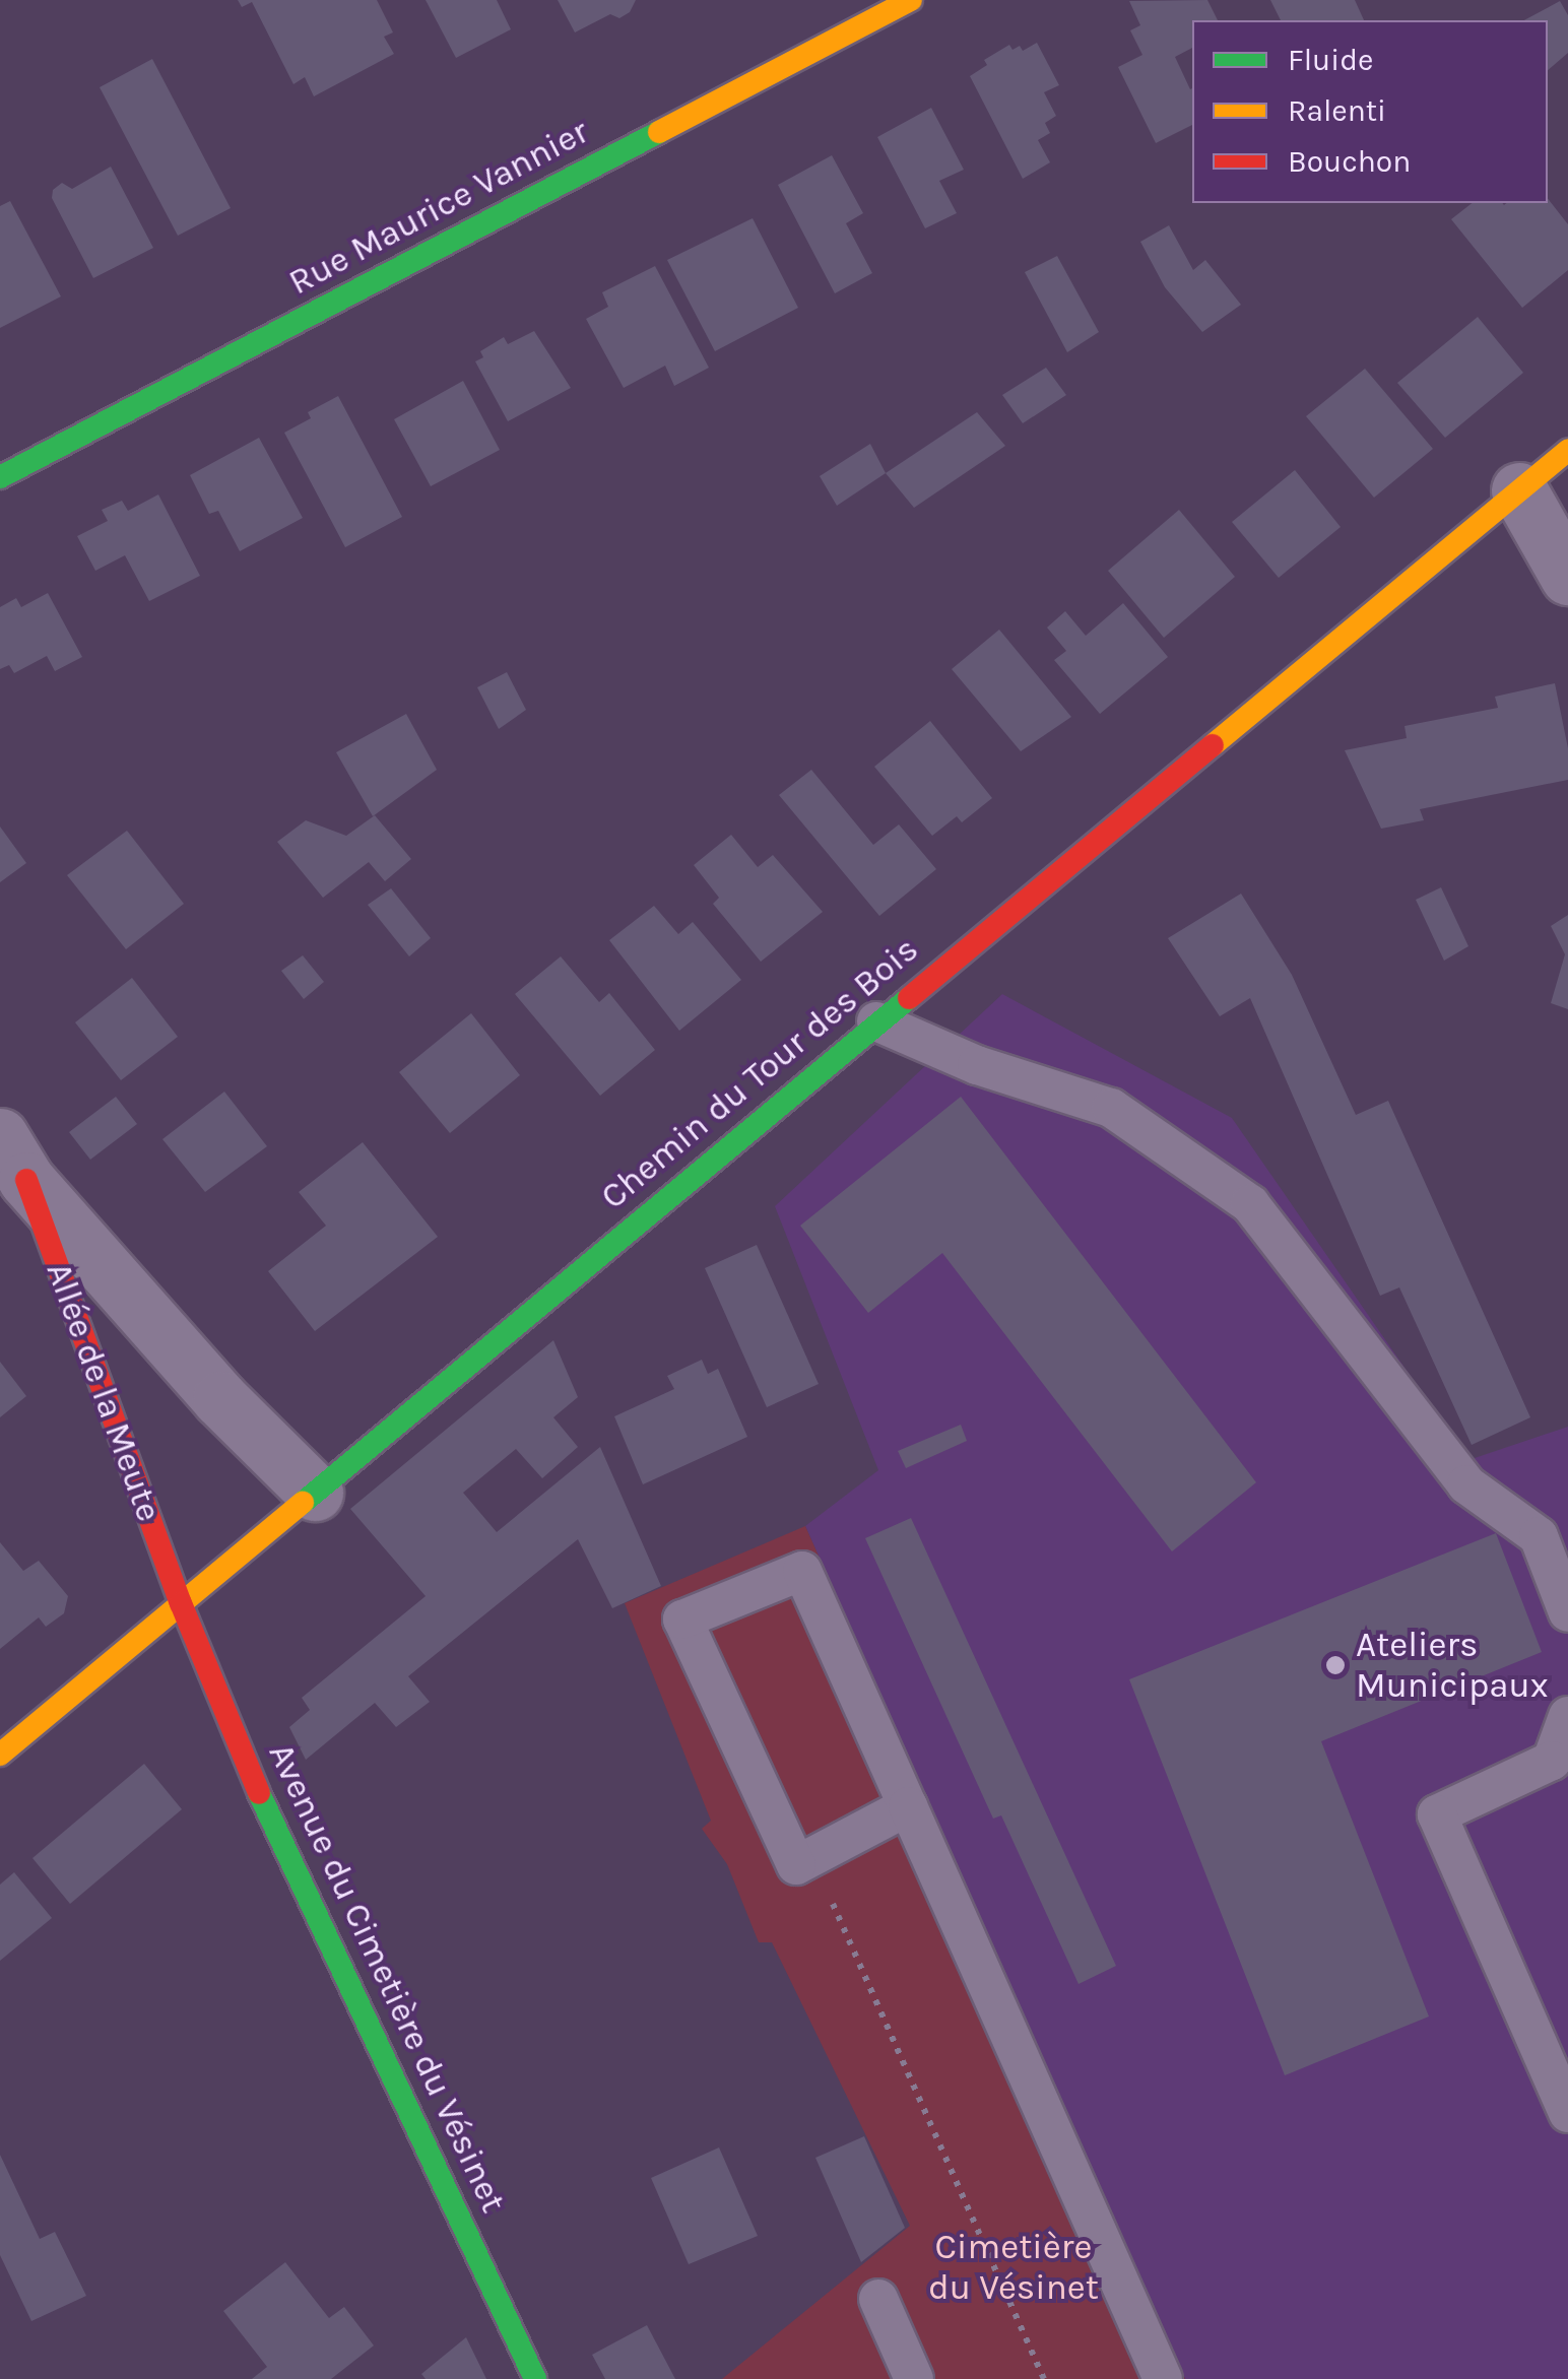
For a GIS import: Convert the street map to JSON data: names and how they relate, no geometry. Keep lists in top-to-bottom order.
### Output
{
  "streets": {
    "street": [
      "Rue Maurice Vannier",
      "Chemin du Tour des Bois",
      "Allée de la Meute",
      "Avenue du Cimetière du Vésinet"
    ]
  },
  "crossings": [
    ["Chemin du Tour des Bois", "Allée de la Meute"],
    ["Chemin du Tour des Bois", "Avenue du Cimetière du Vésinet"],
    ["Allée de la Meute", "Avenue du Cimetière du Vésinet"]
  ],
  "parks": ["Cimetière du Vésinet"],
  "places": ["Ateliers Municipaux"],
  "legend": ["Fluide", "Ralenti", "Bouchon"]
}
